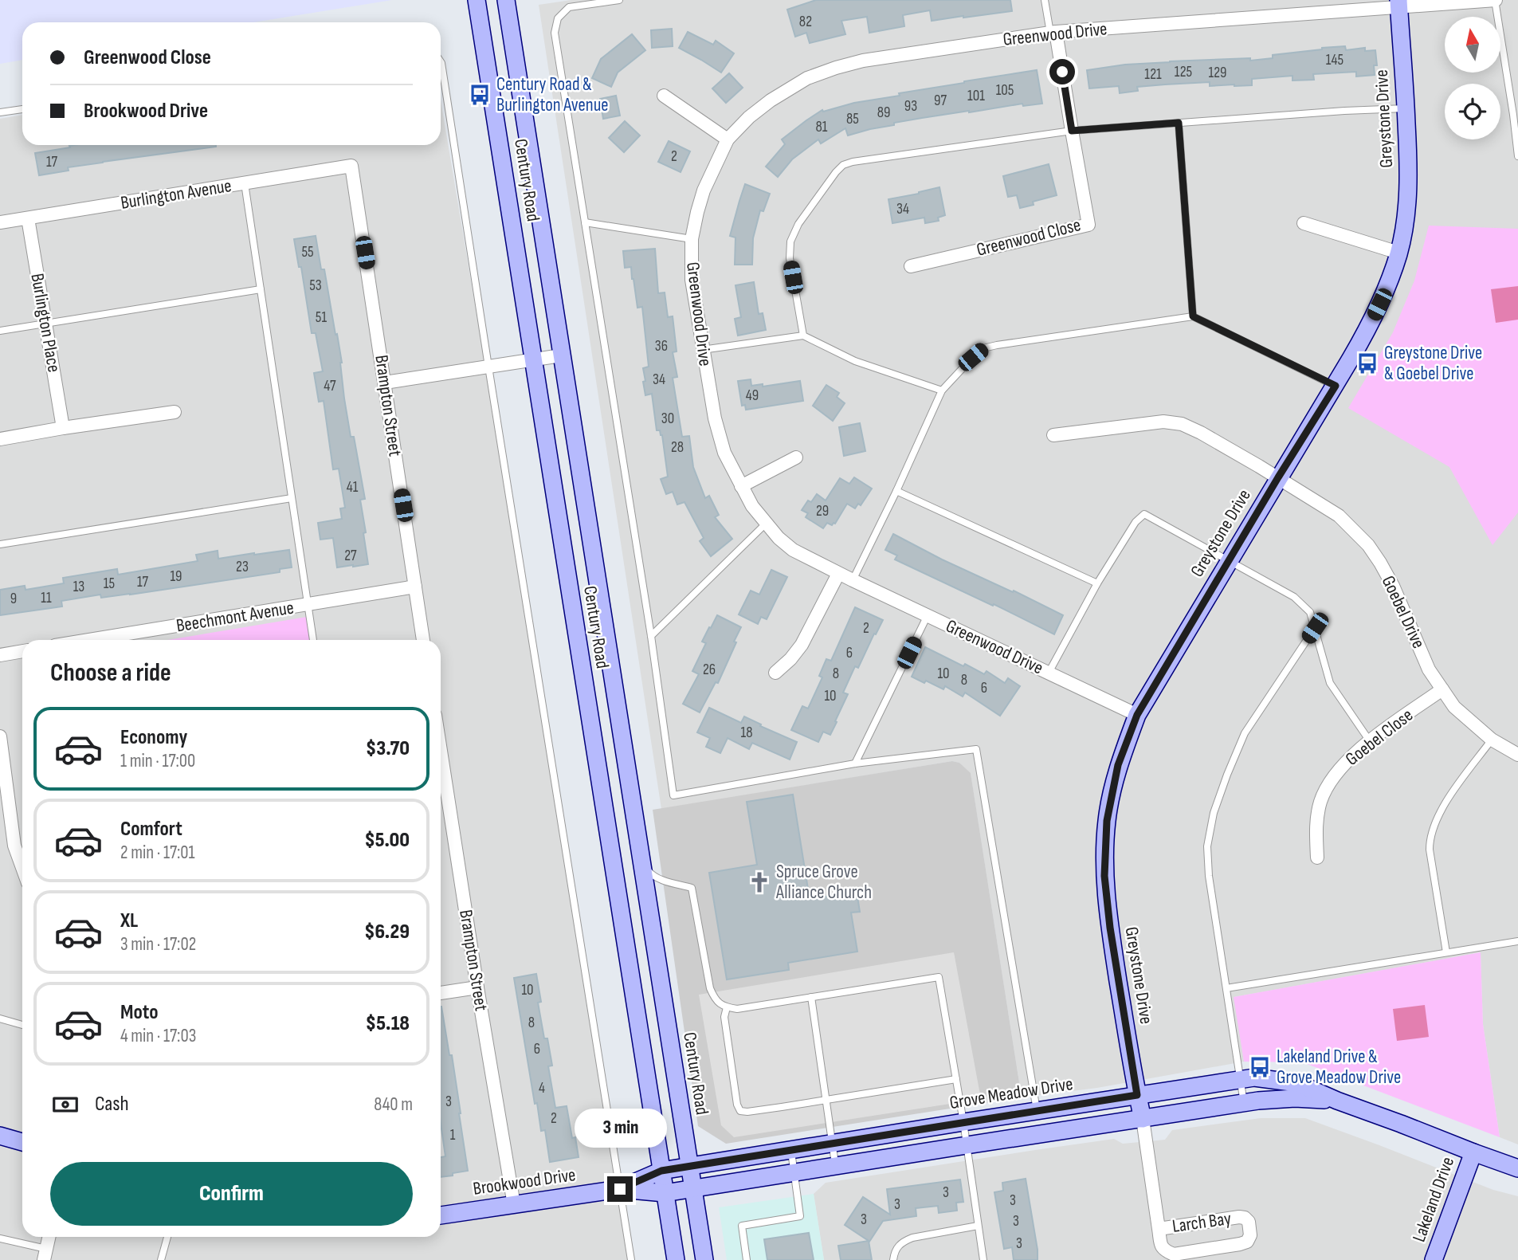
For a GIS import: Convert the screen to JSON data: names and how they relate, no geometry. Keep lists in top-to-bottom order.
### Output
{
  "streets": {
    "street": [
      "Greenwood Drive",
      "Greystone Drive",
      "Century Road",
      "Burlington Avenue",
      "Greenwood Close",
      "Burlington Place",
      "Brampton Street",
      "Goebel Drive",
      "Beechmont Avenue",
      "Goebel Close",
      "Grove Meadow Drive",
      "Brookwood Drive",
      "Lakeland Drive",
      "Larch Bay"
    ]
  },
  "crossings": [
    ["Greenwood Drive", "Greystone Drive"],
    ["Greenwood Drive", "Greenwood Close"],
    ["Greystone Drive", "Goebel Drive"],
    ["Greystone Drive", "Grove Meadow Drive"],
    ["Greystone Drive", "Larch Bay"],
    ["Century Road", "Grove Meadow Drive"],
    ["Century Road", "Brookwood Drive"],
    ["Burlington Avenue", "Burlington Place"],
    ["Burlington Avenue", "Brampton Street"],
    ["Brampton Street", "Beechmont Avenue"],
    ["Brampton Street", "Brookwood Drive"],
    ["Goebel Drive", "Goebel Close"],
    ["Grove Meadow Drive", "Brookwood Drive"],
    ["Grove Meadow Drive", "Lakeland Drive"],
    ["Grove Meadow Drive", "Larch Bay"]
  ],
  "places": {
    "bus stop": ["Century Road & Burlington Avenue", "Greystone Drive & Goebel Drive", "Lakeland Drive & Grove Meadow Drive"],
    "church": ["Spruce Grove Alliance Church"]
  },
  "house_numbers": [
    "82",
    "145",
    "125",
    "129",
    "121",
    "105",
    "101",
    "97",
    "93",
    "89",
    "85",
    "81",
    "2",
    "17",
    "34",
    "55",
    "53",
    "51",
    "36",
    "34",
    "47",
    "49",
    "30",
    "28",
    "41",
    "29",
    "27",
    "23",
    "19",
    "17",
    "15",
    "13",
    "11",
    "9",
    "2",
    "6",
    "26",
    "8",
    "10",
    "8",
    "6",
    "10",
    "18",
    "10",
    "8",
    "6",
    "4",
    "3",
    "2",
    "1",
    "3",
    "3",
    "3",
    "3",
    "3",
    "3"
  ],
  "north": "top",
  "page": {
    "banner": ["Greenwood Close", "Brookwood Drive"],
    "heading": "Choose a ride",
    "list": [
      {
        "name": "Economy",
        "note": "1 min · 17:00",
        "value": "$3.70"
      },
      {
        "name": "Comfort",
        "note": "2 min · 17:01",
        "value": "$5.00"
      },
      {
        "name": "XL",
        "note": "3 min · 17:02",
        "value": "$6.29"
      },
      {
        "name": "Moto",
        "note": "4 min · 17:03",
        "value": "$5.18"
      }
    ],
    "pay": ["Cash", "840 m"],
    "bubble": "3 min",
    "buttons": "Confirm"
  }
}
